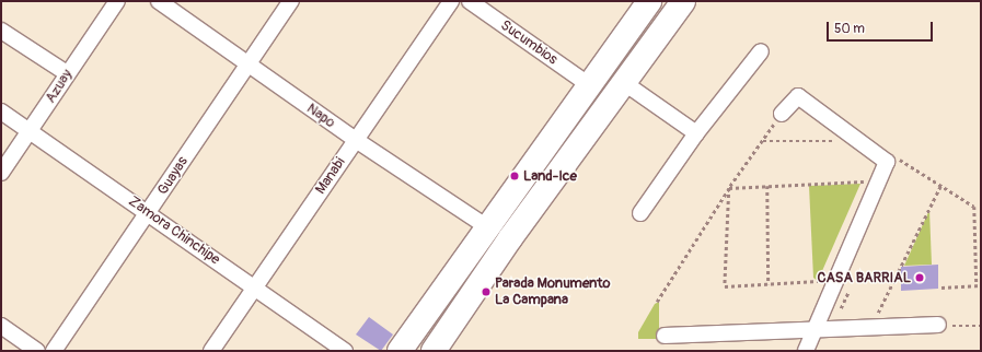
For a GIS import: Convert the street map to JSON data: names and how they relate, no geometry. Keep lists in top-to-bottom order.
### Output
{
  "streets": {
    "street": [
      "Sucumbios",
      "Azuay",
      "Napo",
      "Guayas",
      "Manabi",
      "Zamora Chinchipe"
    ]
  },
  "crossings": [
    ["Azuay", "Zamora Chinchipe"],
    ["Napo", "Guayas"],
    ["Napo", "Manabi"],
    ["Guayas", "Zamora Chinchipe"],
    ["Manabi", "Zamora Chinchipe"]
  ],
  "places": ["Land-Ice", "CASA BARRIAL", "Parada Monumento La Campana"],
  "scale_bar": "50 m"
}
